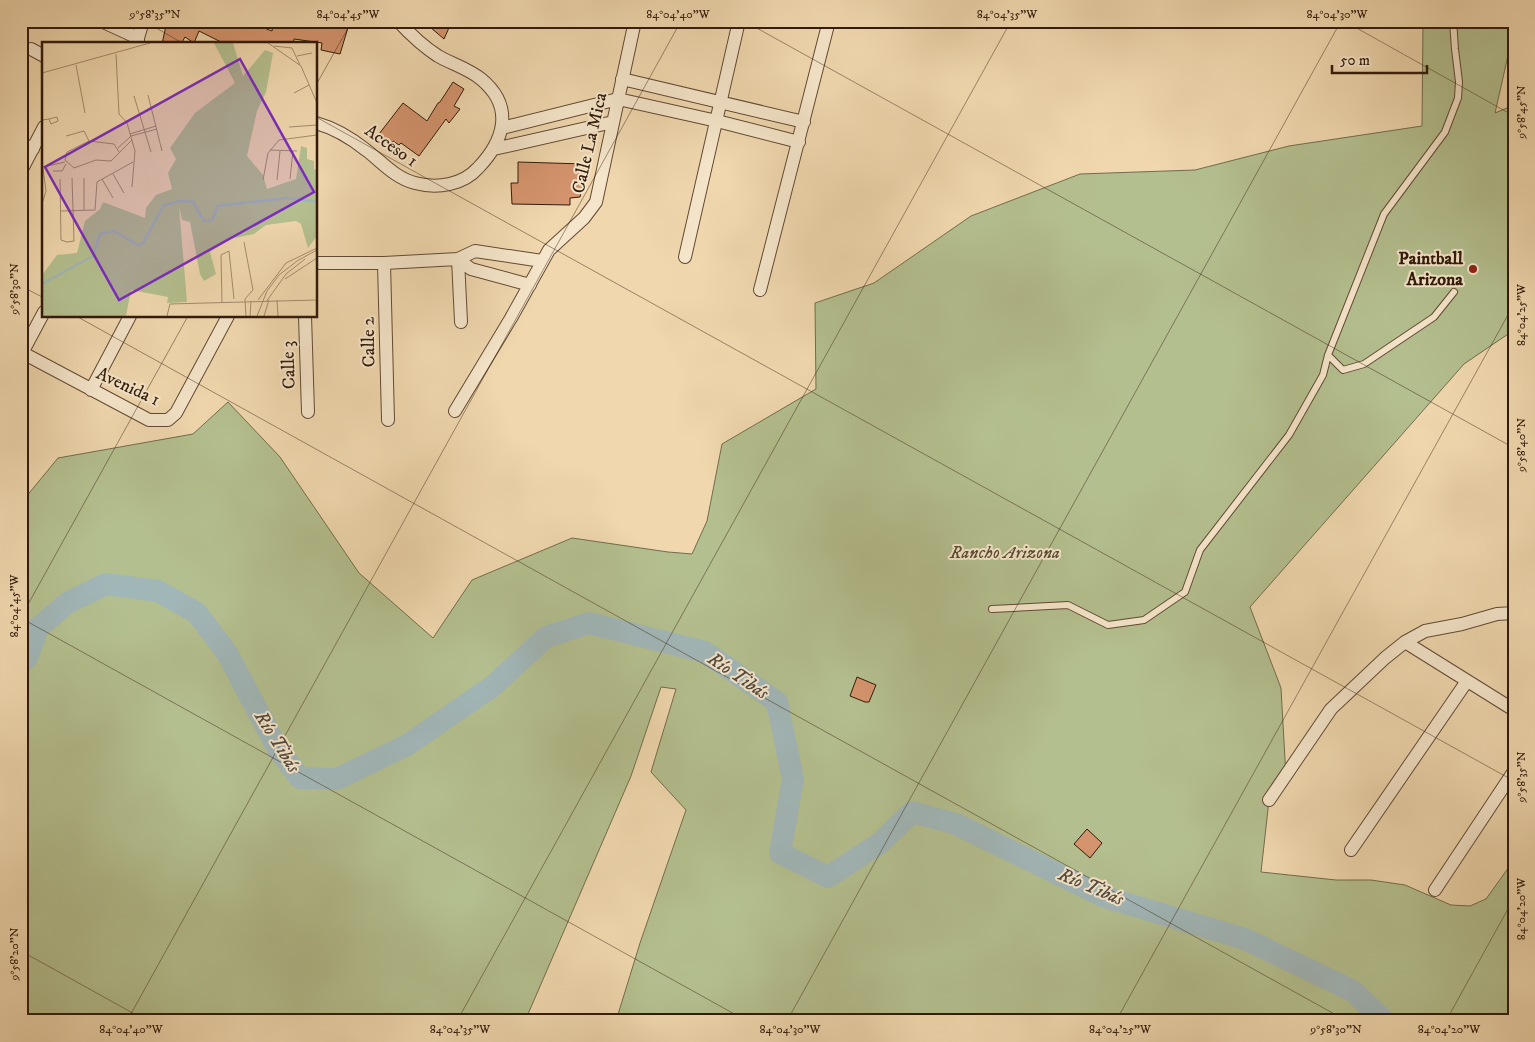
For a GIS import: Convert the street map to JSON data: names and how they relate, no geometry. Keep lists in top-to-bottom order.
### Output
{
  "streets": {
    "street": [
      "Calle La Mica",
      "Acceso 1",
      "Calle 2",
      "Calle 3",
      "Avenida 1"
    ]
  },
  "water": ["Río Tibás"],
  "parks": ["Rancho Arizona"],
  "places": ["Paintball Arizona"],
  "scale_bar": "50 m",
  "coordinates": [
    "9°58'35\"N",
    "84°04'45\"W",
    "84°04'40\"W",
    "84°04'35\"W",
    "84°04'30\"W",
    "9°58'45\"N",
    "9°58'30\"N",
    "84°04'25\"W",
    "9°58'40\"N",
    "84°04'20\"W",
    "9°58'20\"N"
  ]
}
